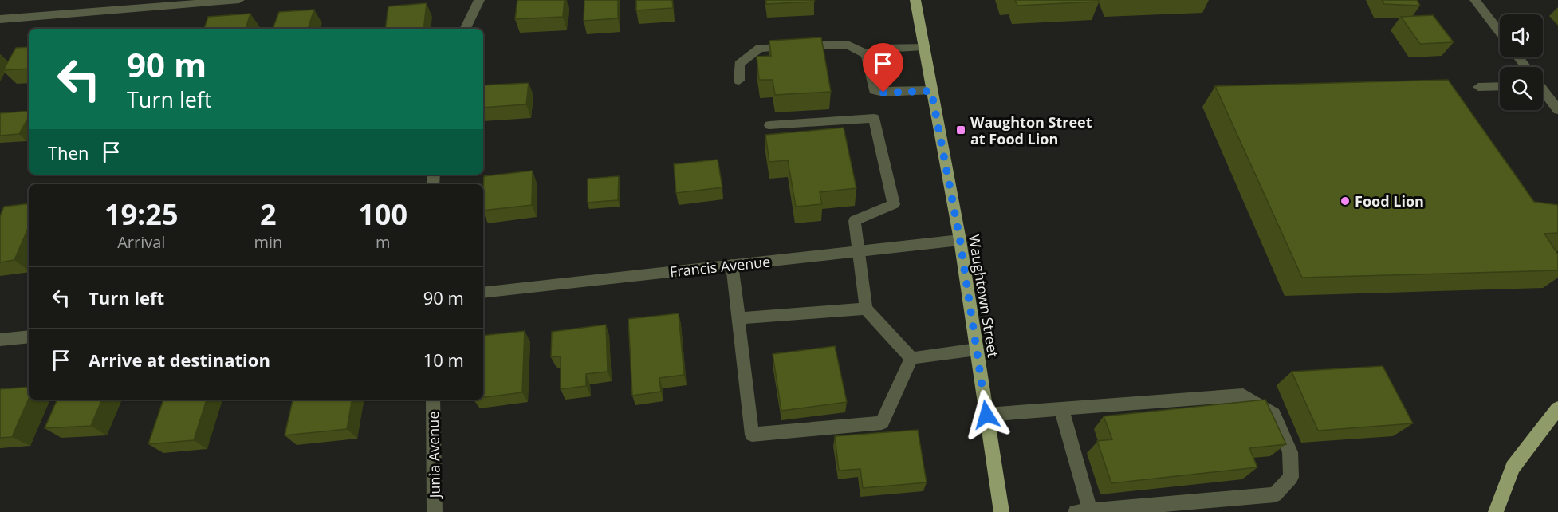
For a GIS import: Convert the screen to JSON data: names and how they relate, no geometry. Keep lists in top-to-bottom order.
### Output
{
  "streets": {
    "main road": ["Waughtown Street"],
    "street": ["Francis Avenue", "Junia Avenue"]
  },
  "crossings": [
    ["Francis Avenue", "Waughtown Street"]
  ],
  "places": {
    "transit": ["Waughton Street at Food Lion"],
    "other": ["Food Lion"]
  },
  "page": {
    "turn": ["90 m", "Turn left"],
    "then": "Then",
    "eta": [
      "19:25",
      "Arrival",
      "2",
      "min",
      "100",
      "m"
    ],
    "list": [
      {
        "name": "Turn left",
        "value": "90 m"
      },
      {
        "name": "Arrive at destination",
        "value": "10 m"
      }
    ]
  }
}
